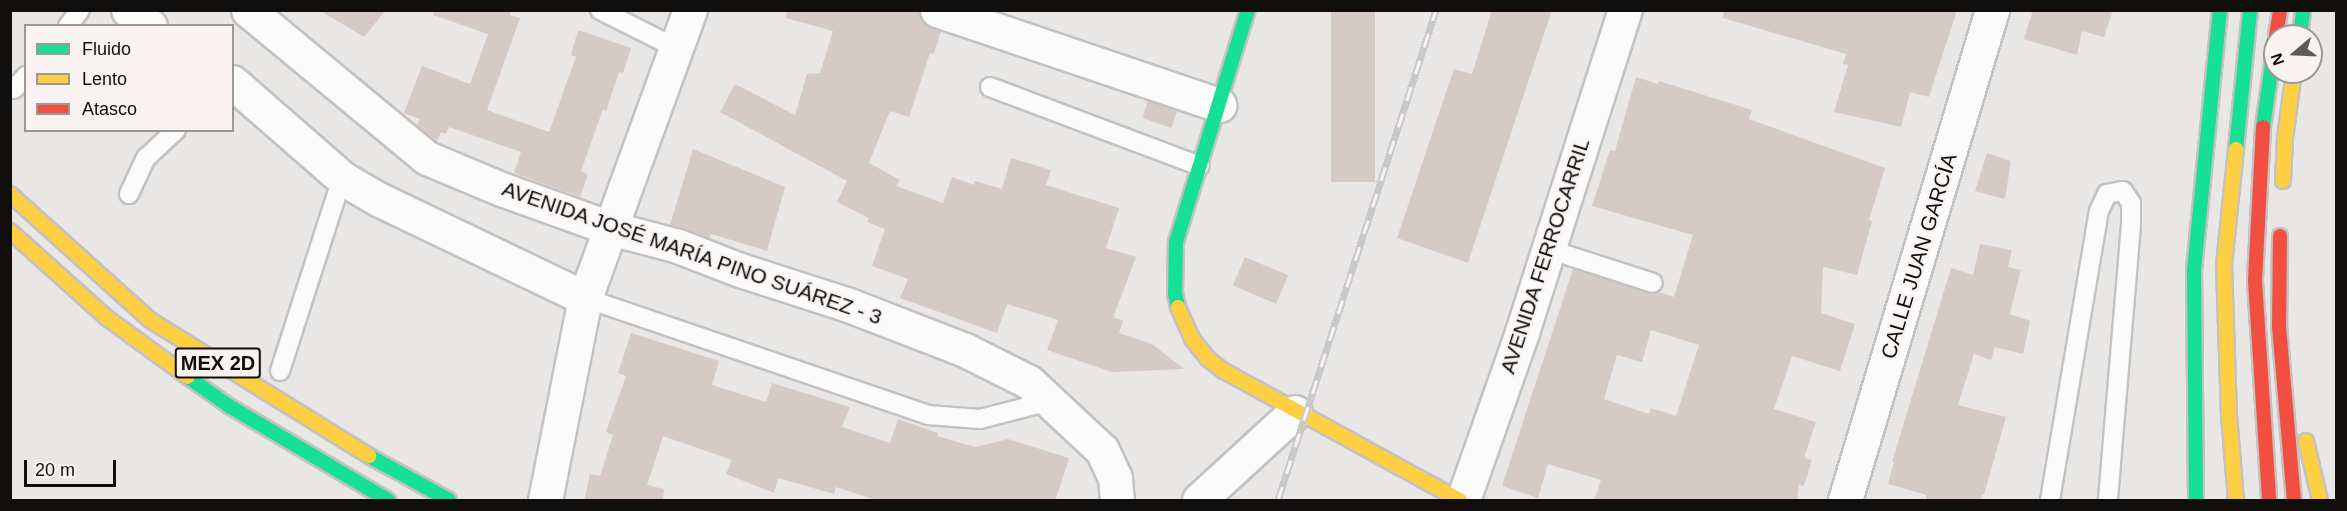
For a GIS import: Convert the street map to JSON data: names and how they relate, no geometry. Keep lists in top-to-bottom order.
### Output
{
  "streets": {
    "main road": ["MEX 2D"],
    "street": ["AVENIDA JOSÉ MARÍA PINO SUÁREZ - 3", "AVENIDA FERROCARRIL", "CALLE JUAN GARCÍA"]
  },
  "legend": ["Fluido", "Lento", "Atasco"],
  "scale_bar": "20 m",
  "north": "left"
}
